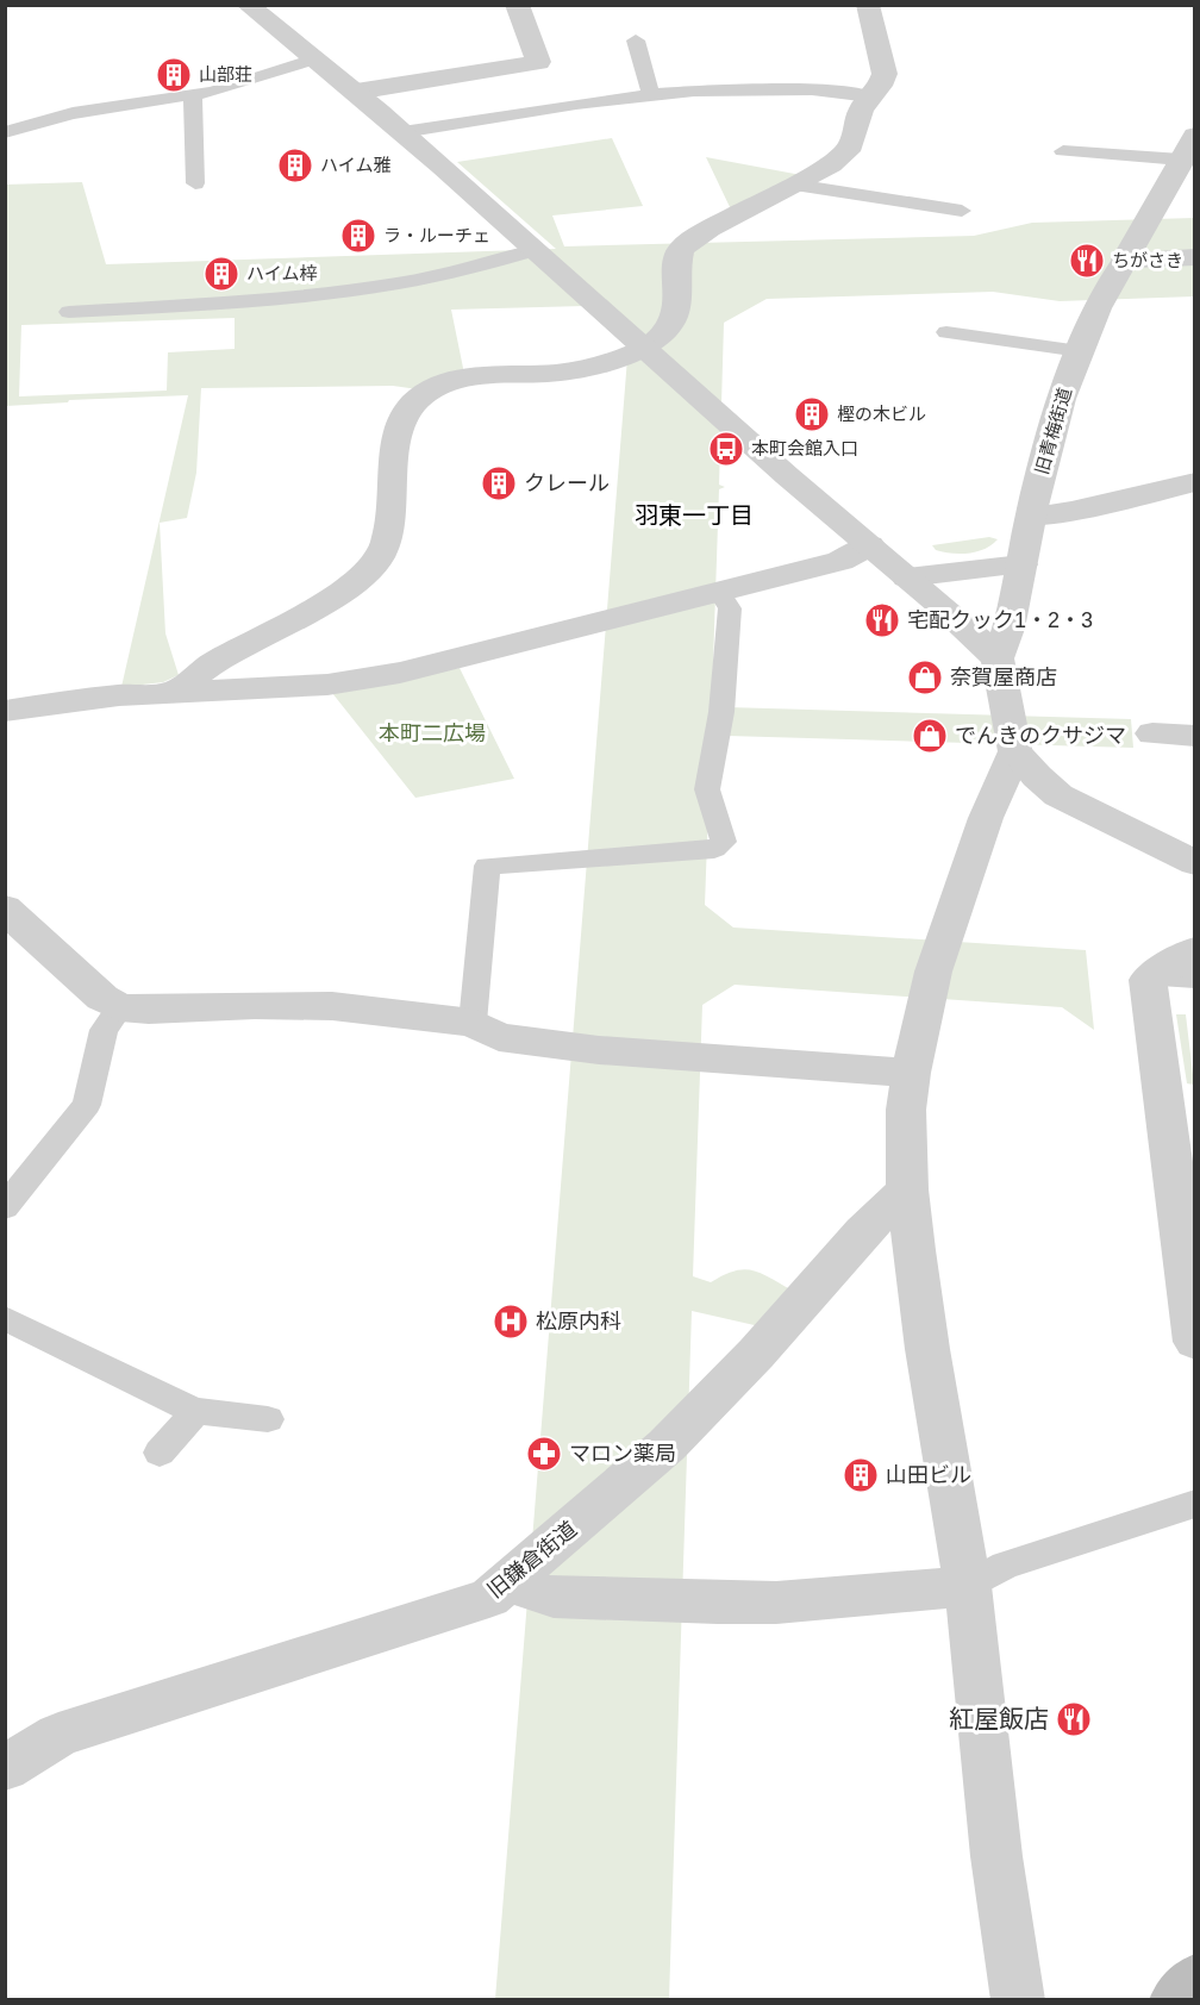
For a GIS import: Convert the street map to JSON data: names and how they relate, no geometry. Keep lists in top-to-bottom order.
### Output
{
  "streets": {
    "street": ["旧青梅街道", "旧鎌倉街道"]
  },
  "districts": ["羽東一丁目"],
  "parks": ["本町二広場"],
  "places": {
    "building": [
      "山部荘",
      "ハイム雅",
      "ラ・ルーチェ",
      "ハイム梓",
      "樫の木ビル",
      "クレール",
      "山田ビル"
    ],
    "restaurant": ["ちがさき", "宅配クック1・2・3", "紅屋飯店"],
    "bus stop": ["本町会館入口"],
    "shop": ["奈賀屋商店", "でんきのクサジマ"],
    "hospital": ["松原内科"],
    "pharmacy": ["マロン薬局"]
  }
}
